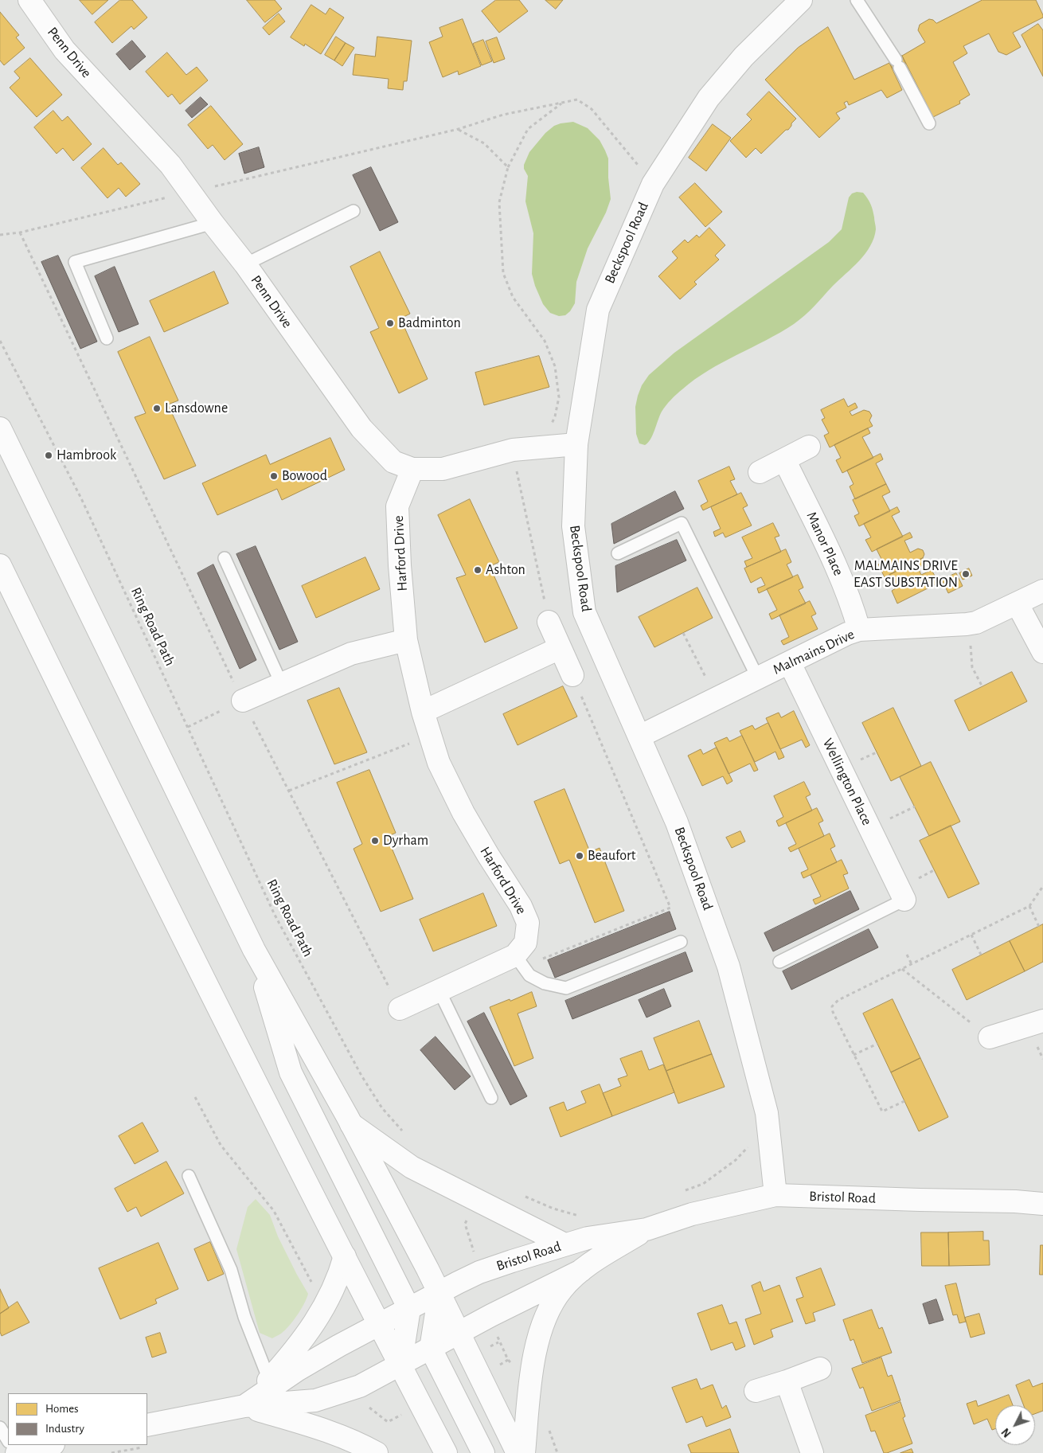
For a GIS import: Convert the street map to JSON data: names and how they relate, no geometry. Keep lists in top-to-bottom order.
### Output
{
  "streets": {
    "main road": [
      "Penn Drive",
      "Beckspool Road",
      "Manor Place",
      "Harford Drive",
      "Malmains Drive",
      "Wellington Place",
      "Bristol Road"
    ],
    "path": ["Ring Road Path"]
  },
  "crossings": [
    ["Penn Drive", "Beckspool Road"],
    ["Penn Drive", "Harford Drive"],
    ["Beckspool Road", "Malmains Drive"],
    ["Beckspool Road", "Bristol Road"],
    ["Manor Place", "Malmains Drive"],
    ["Malmains Drive", "Wellington Place"]
  ],
  "places": [
    "Badminton",
    "Lansdowne",
    "Hambrook",
    "Bowood",
    "Ashton",
    "MALMAINS DRIVE EAST SUBSTATION",
    "Dyrham",
    "Beaufort"
  ],
  "legend": ["Homes", "Industry"],
  "north": "bottom left"
}
